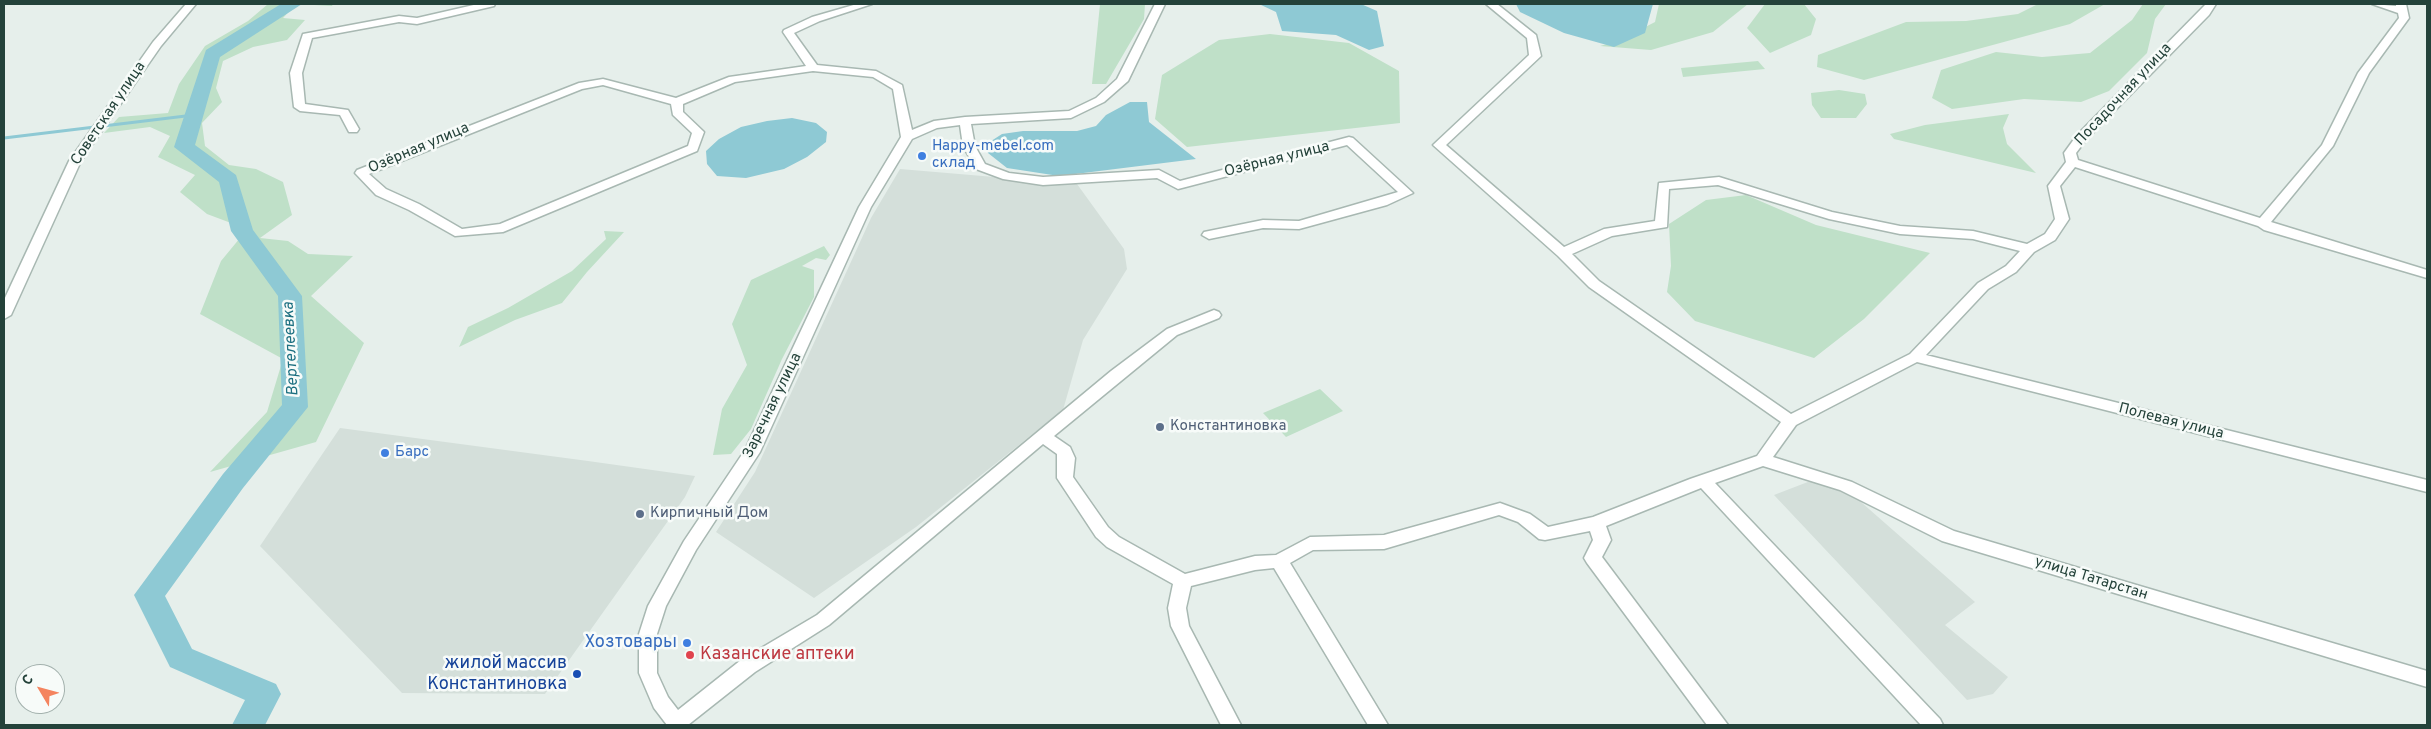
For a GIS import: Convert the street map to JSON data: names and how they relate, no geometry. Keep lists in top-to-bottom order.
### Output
{
  "streets": {
    "street": [
      "Посадочная улица",
      "Советская улица",
      "Озёрная улица",
      "Заречная улица",
      "Полевая улица",
      "улица Татарстан"
    ]
  },
  "crossings": [
    ["Посадочная улица", "Полевая улица"],
    ["Посадочная улица", "улица Татарстан"]
  ],
  "water": ["Вертелеевка"],
  "places": [
    "Happy-mebel.com склад",
    "Константиновка",
    "Барс",
    "Кирпичный Дом",
    "Хозтовары",
    "Казанские аптеки",
    "жилой массив Константиновка"
  ],
  "north": "top left"
}
